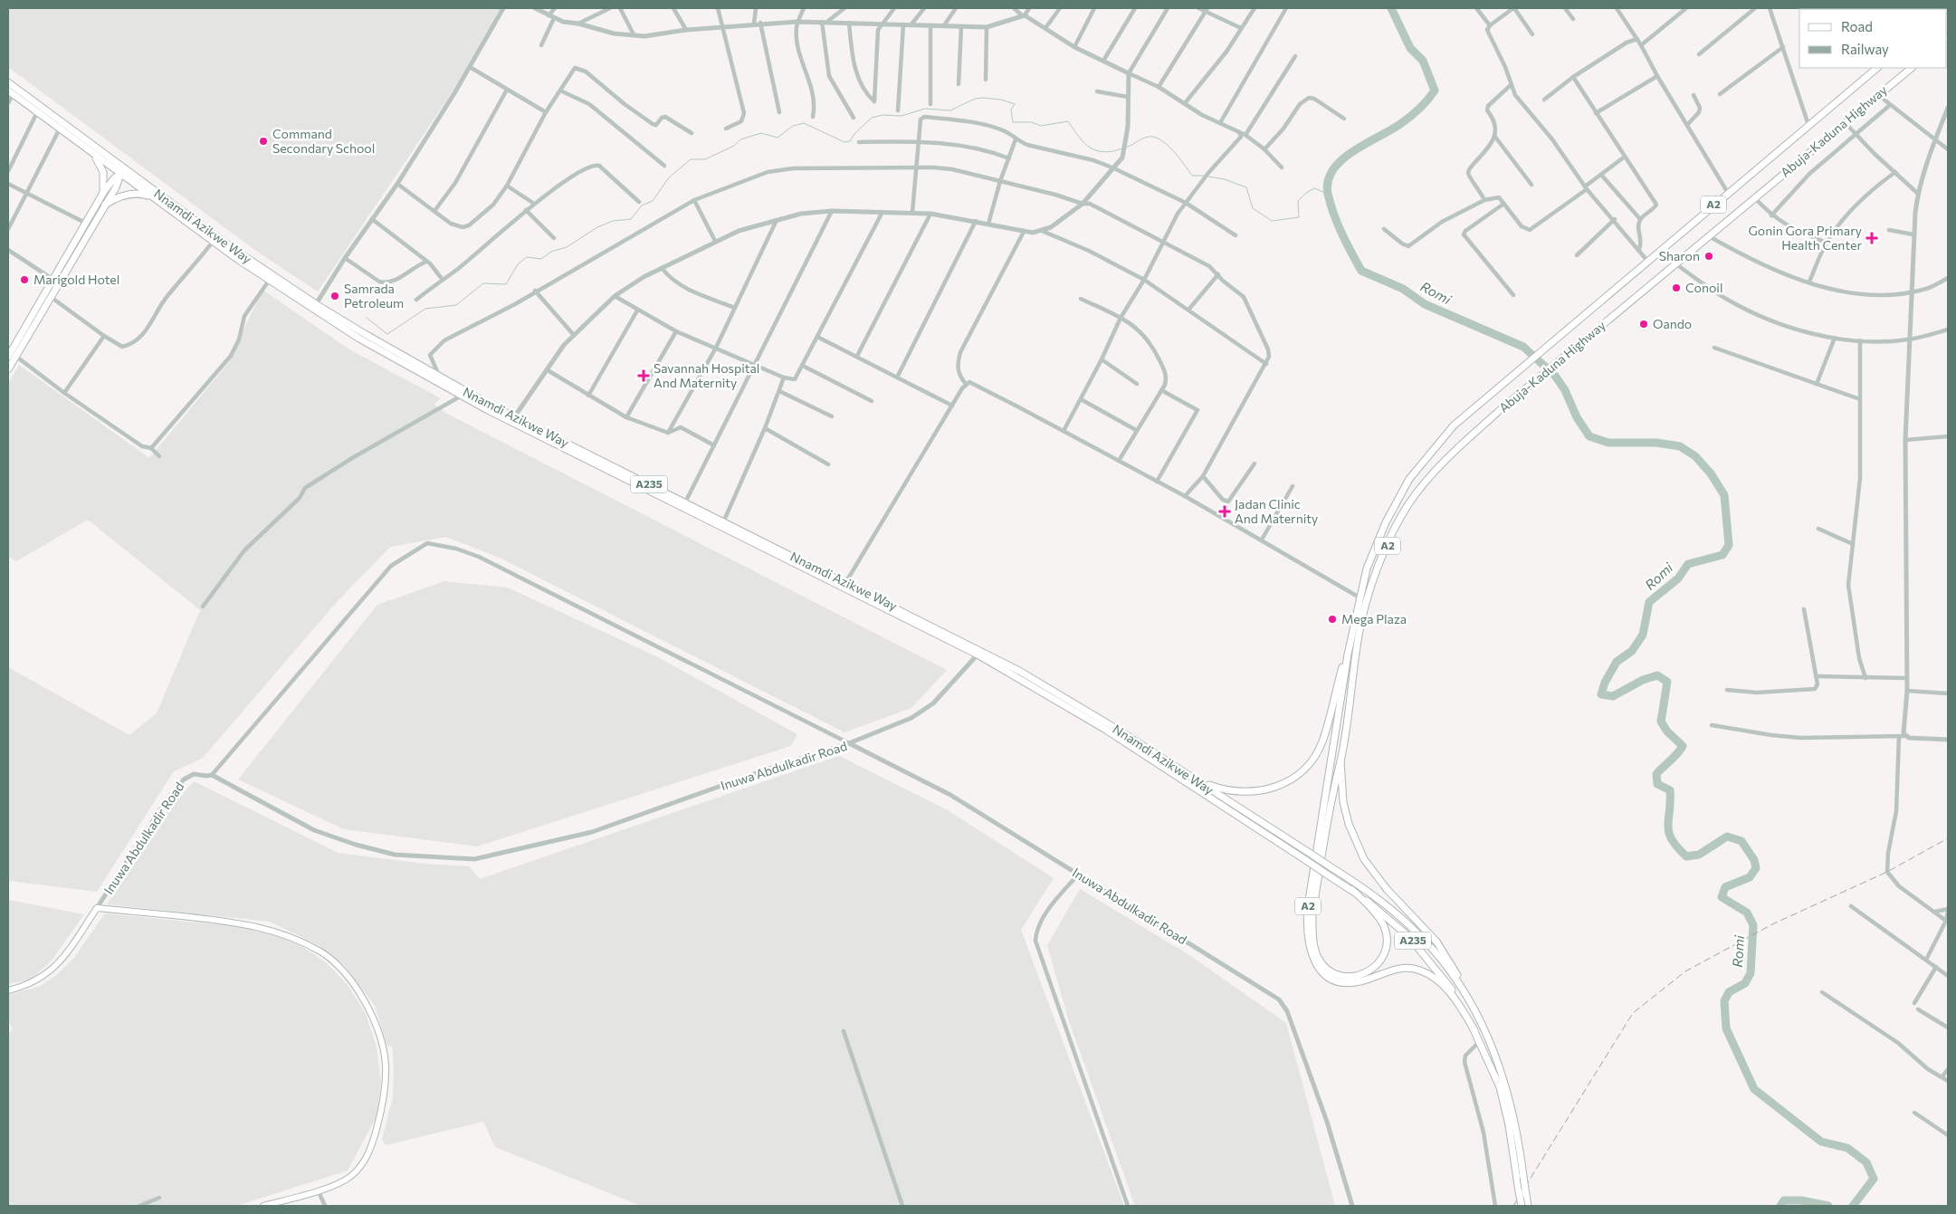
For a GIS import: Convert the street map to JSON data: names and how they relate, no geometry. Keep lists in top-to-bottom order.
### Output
{
  "streets": {
    "main road": [
      "Abuja-Kaduna Highway",
      "A2",
      "Nnamdi Azikwe Way",
      "A235",
      "Inuwa Abdulkadir Road"
    ]
  },
  "crossings": [
    ["Abuja-Kaduna Highway", "A2"],
    ["A2", "Nnamdi Azikwe Way"]
  ],
  "water": ["Romi"],
  "places": {
    "other": [
      "Command Secondary School",
      "Sharon",
      "Marigold Hotel",
      "Conoil",
      "Samrada Petroleum",
      "Oando",
      "Mega Plaza"
    ],
    "health": ["Gonin Gora Primary Health Center", "Savannah Hospital And Maternity", "Jadan Clinic And Maternity"]
  },
  "legend": ["Road", "Railway"]
}
